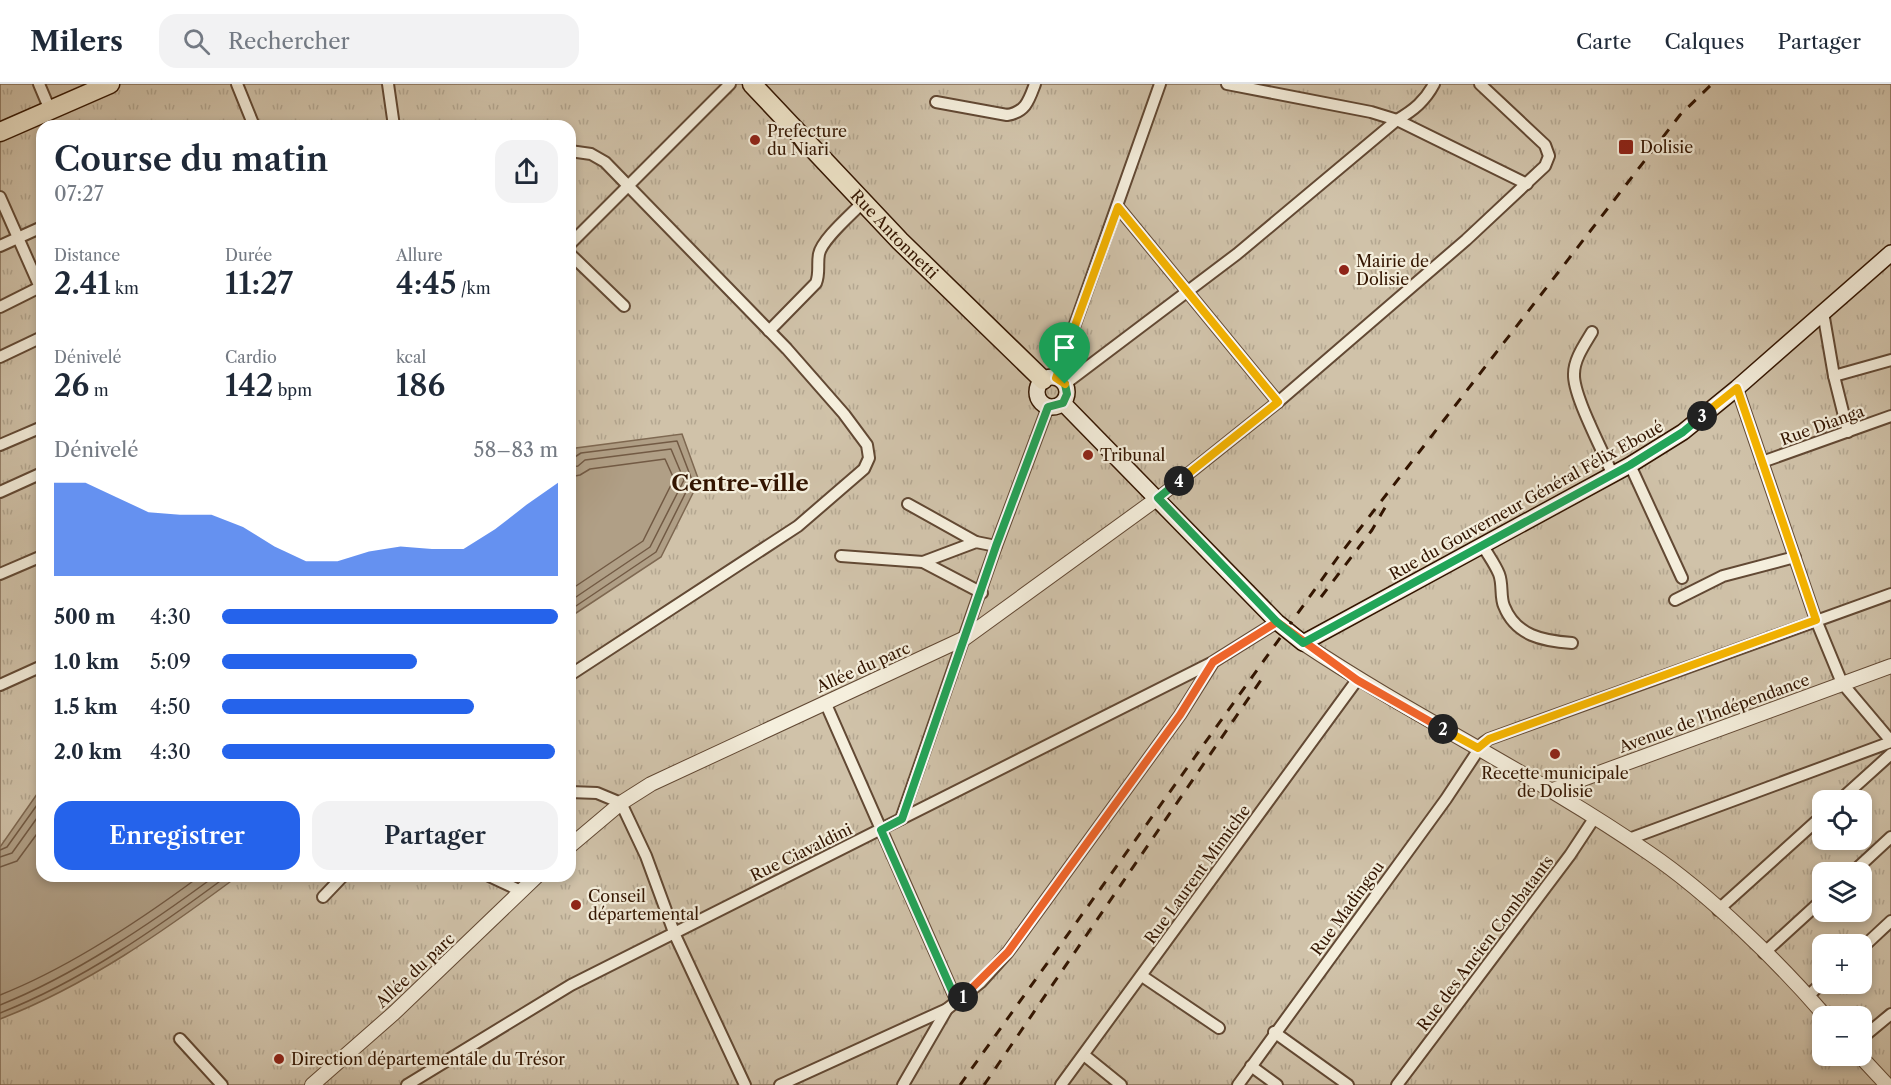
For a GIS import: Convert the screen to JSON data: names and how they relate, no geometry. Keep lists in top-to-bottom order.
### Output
{
  "streets": {
    "highway": ["Rue Antonnetti"],
    "main road": ["Rue du Gouverneur Général Félix Eboué"],
    "street": [
      "Rue Dianga",
      "Allée du parc",
      "Avenue de l'Indépendance",
      "Rue Ciavaldini",
      "Rue Laurent Mimiche",
      "Rue Madingou",
      "Rue des Ancien Combatants"
    ]
  },
  "districts": ["Centre-ville"],
  "places": {
    "other": [
      "Prefecture du Niari",
      "Mairie de Dolisie",
      "Tribunal",
      "Recette municipale de Dolisie",
      "Conseil départemental",
      "Direction départementale du Trésor"
    ],
    "transit": ["Dolisie"]
  },
  "page": {
    "header": "Milers",
    "search": "Rechercher",
    "nav": ["Carte", "Calques", "Partager"],
    "heading": ["Course du matin", "07:27"],
    "stats": [
      ["Distance", "2.41 km"],
      ["Durée", "11:27"],
      ["Allure", "4:45 /km"],
      ["Dénivelé", "26 m"],
      ["Cardio", "142 bpm"],
      ["kcal", "186"]
    ],
    "pins": [
      "3",
      "4",
      "2",
      "1"
    ],
    "chart": ["Dénivelé", "58–83 m"],
    "list": [
      {
        "name": "500 m",
        "note": "4:30"
      },
      {
        "name": "1.0 km",
        "note": "5:09"
      },
      {
        "name": "1.5 km",
        "note": "4:50"
      },
      {
        "name": "2.0 km",
        "note": "4:30"
      }
    ],
    "buttons": ["Enregistrer", "Partager"],
    "map_buttons": ["+", "−"]
  }
}
